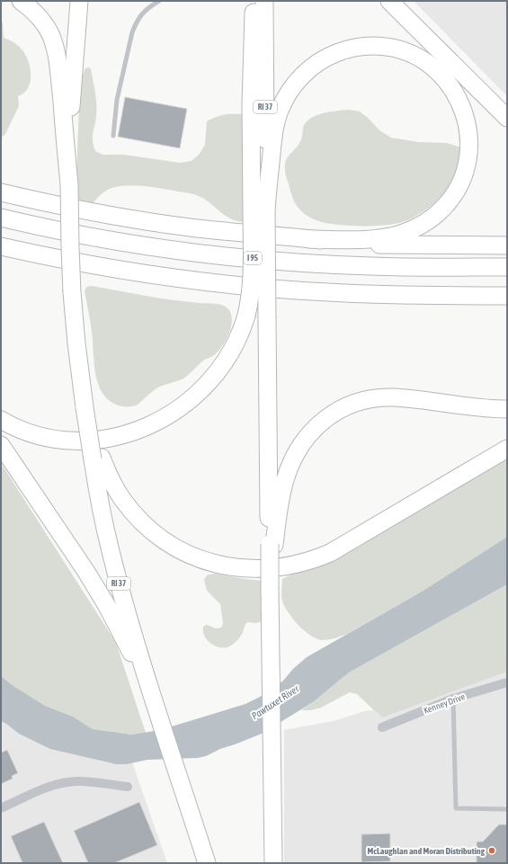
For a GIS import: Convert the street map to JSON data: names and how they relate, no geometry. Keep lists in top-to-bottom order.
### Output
{
  "streets": {
    "highway": ["RI 37", "I 95"],
    "street": ["Kenney Drive"]
  },
  "water": ["Pawtuxet River"],
  "places": ["McLaughlan and Moran Distributing"]
}
